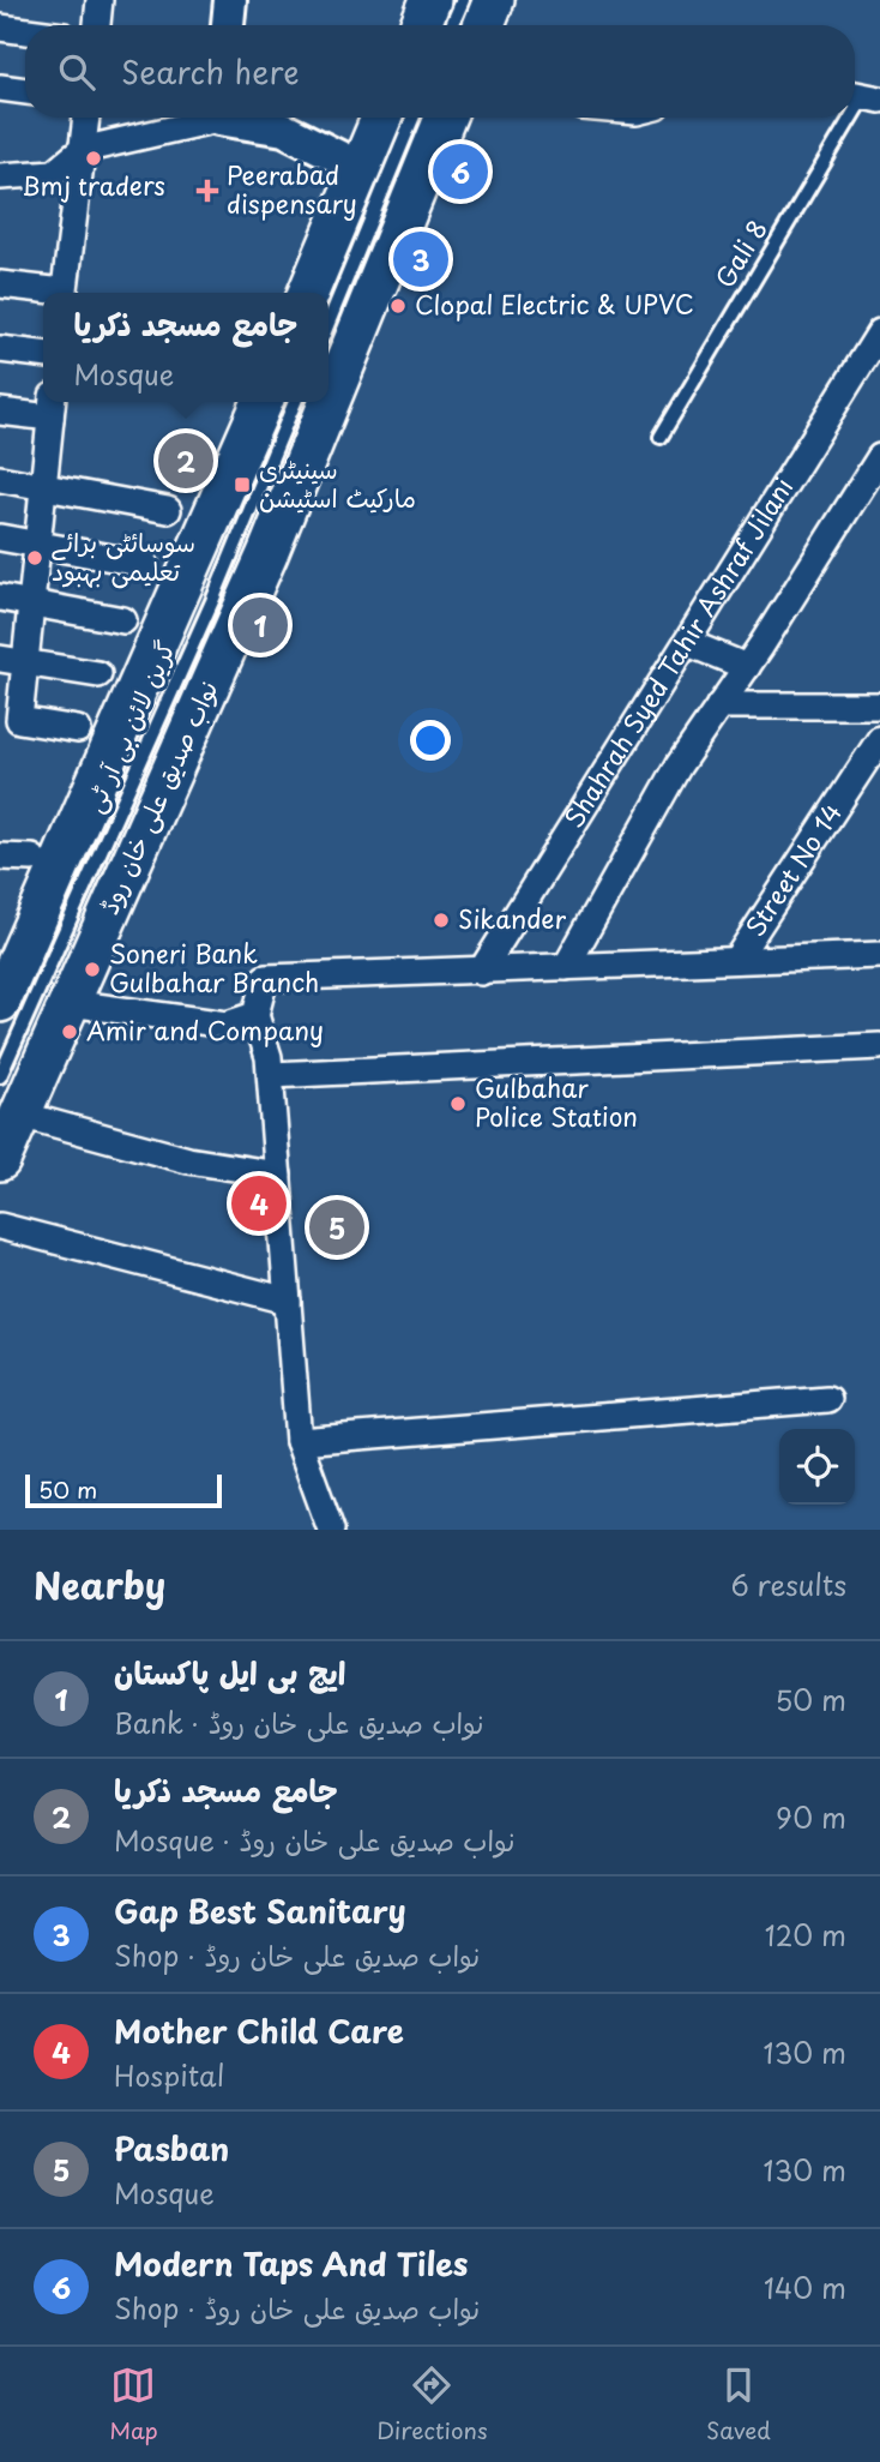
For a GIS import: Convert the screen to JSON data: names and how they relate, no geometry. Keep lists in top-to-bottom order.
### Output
{
  "streets": {
    "main road": ["نواب صدیق علی خان روڈ"],
    "street": ["Shahrah Syed Tahir Ashraf Jilani", "Street No 14"],
    "lane": ["Gali 8", "گرین لائن بی آر ٹی"]
  },
  "places": {
    "other": [
      "Bmj traders",
      "Clopal Electric & UPVC",
      "سوسائٹی برائے تعلیمی بہبود",
      "Sikander",
      "Soneri Bank Gulbahar Branch",
      "Amir and Company",
      "Gulbahar Police Station"
    ],
    "health": ["Peerabad dispensary"],
    "transit": ["سینیٹری مارکیٹ اسٹیشن"]
  },
  "scale_bar": "50 m",
  "page": {
    "search": "Search here",
    "pins": [
      "6",
      "3",
      "2",
      "1",
      "4",
      "5"
    ],
    "popup": ["جامع مسجد ذکریا", "Mosque"],
    "scale": "50 m",
    "heading": ["Nearby", "6 results"],
    "list": [
      {
        "mark": "1",
        "name": "ایچ بی ایل پاکستان",
        "note": "Bank · نواب صدیق علی خان روڈ",
        "value": "50 m"
      },
      {
        "mark": "2",
        "name": "جامع مسجد ذکریا",
        "note": "Mosque · نواب صدیق علی خان روڈ",
        "value": "90 m"
      },
      {
        "mark": "3",
        "name": "Gap Best Sanitary",
        "note": "Shop · نواب صدیق علی خان روڈ",
        "value": "120 m"
      },
      {
        "mark": "4",
        "name": "Mother Child Care",
        "note": "Hospital",
        "value": "130 m"
      },
      {
        "mark": "5",
        "name": "Pasban",
        "note": "Mosque",
        "value": "130 m"
      },
      {
        "mark": "6",
        "name": "Modern Taps And Tiles",
        "note": "Shop · نواب صدیق علی خان روڈ",
        "value": "140 m"
      }
    ],
    "nav": ["Map", "Directions", "Saved"]
  }
}
